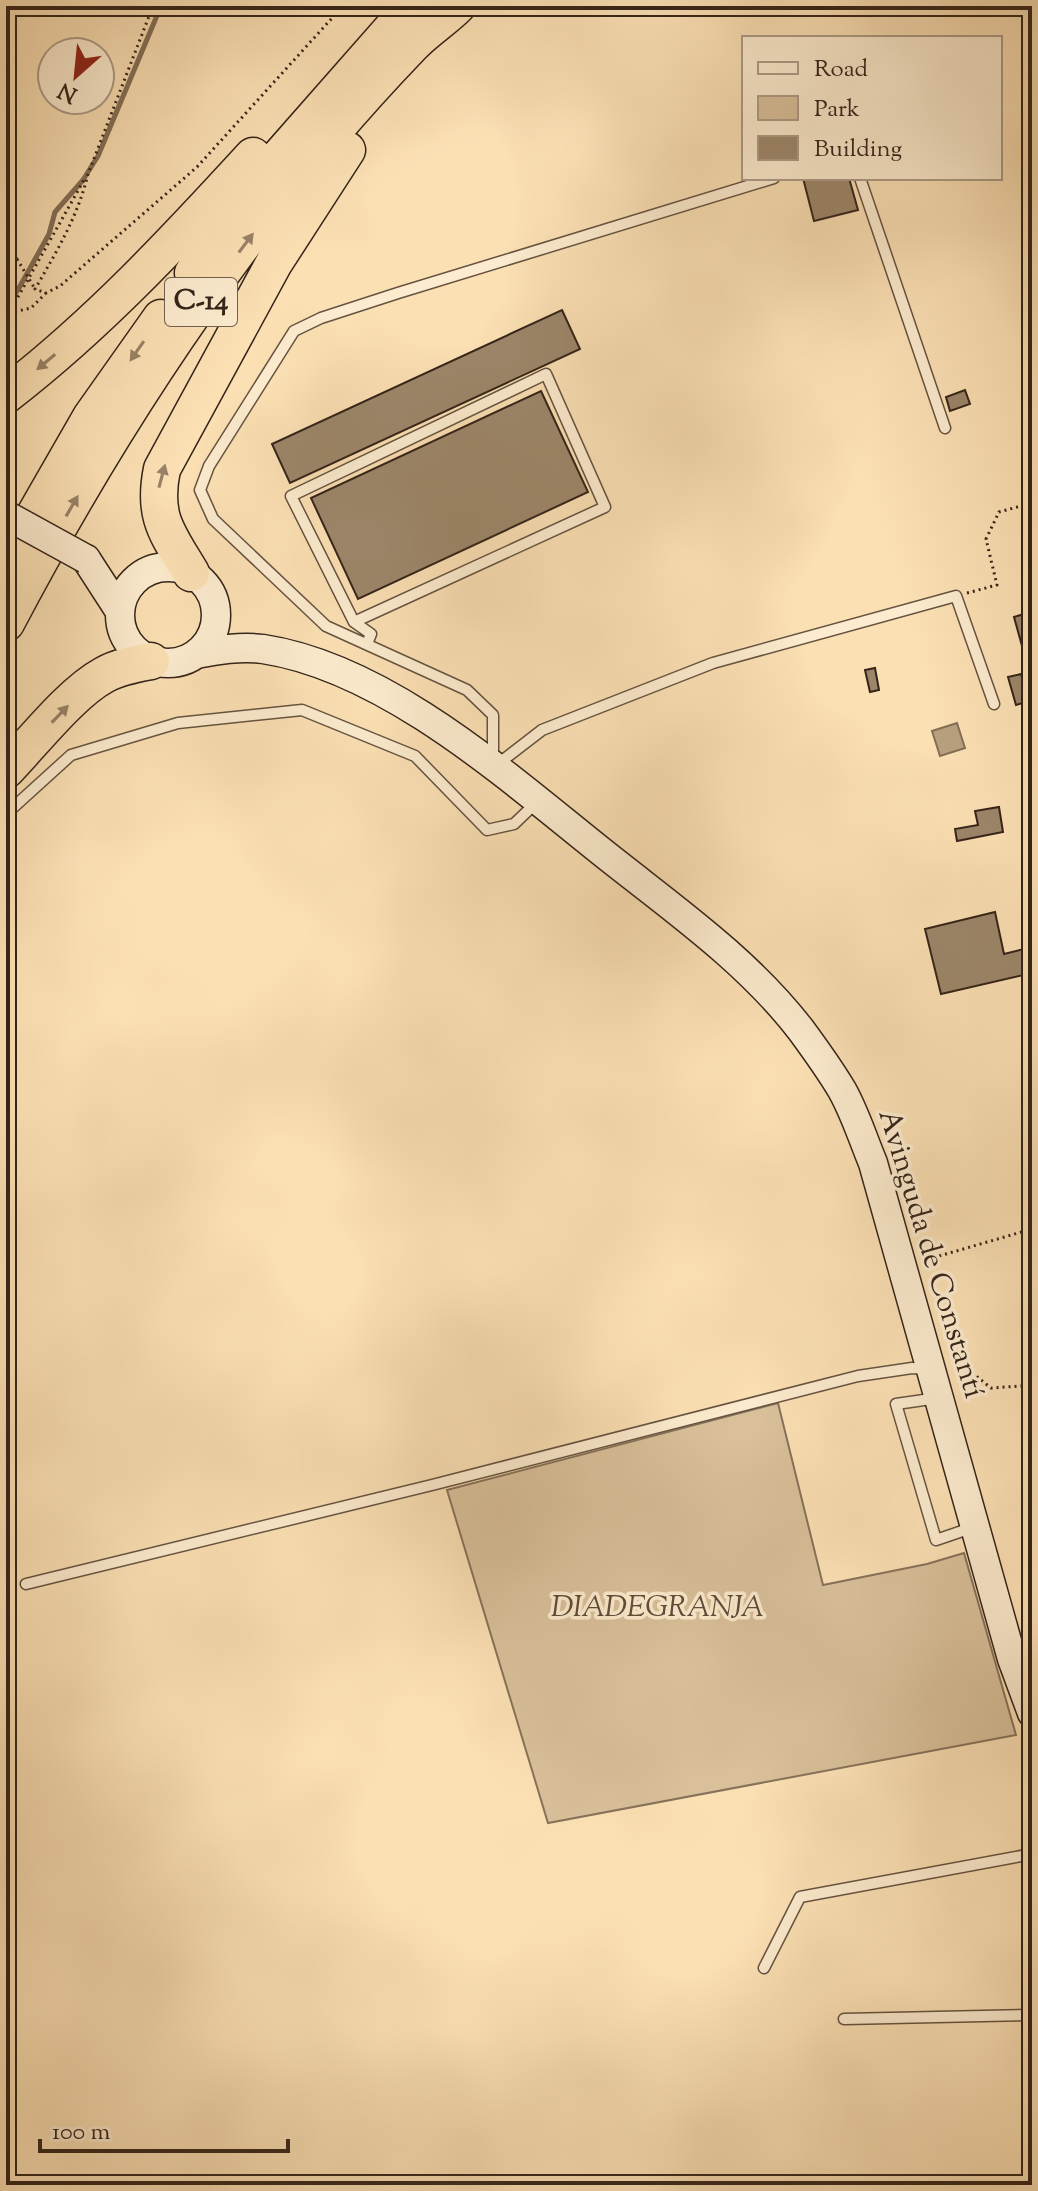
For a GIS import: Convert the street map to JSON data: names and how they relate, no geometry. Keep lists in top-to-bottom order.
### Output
{
  "streets": {
    "highway": ["C-14"],
    "main road": ["Avinguda de Constantí"]
  },
  "parks": ["DIADEGRANJA"],
  "legend": ["Road", "Park", "Building"],
  "scale_bar": "100 m",
  "north": "bottom left"
}
